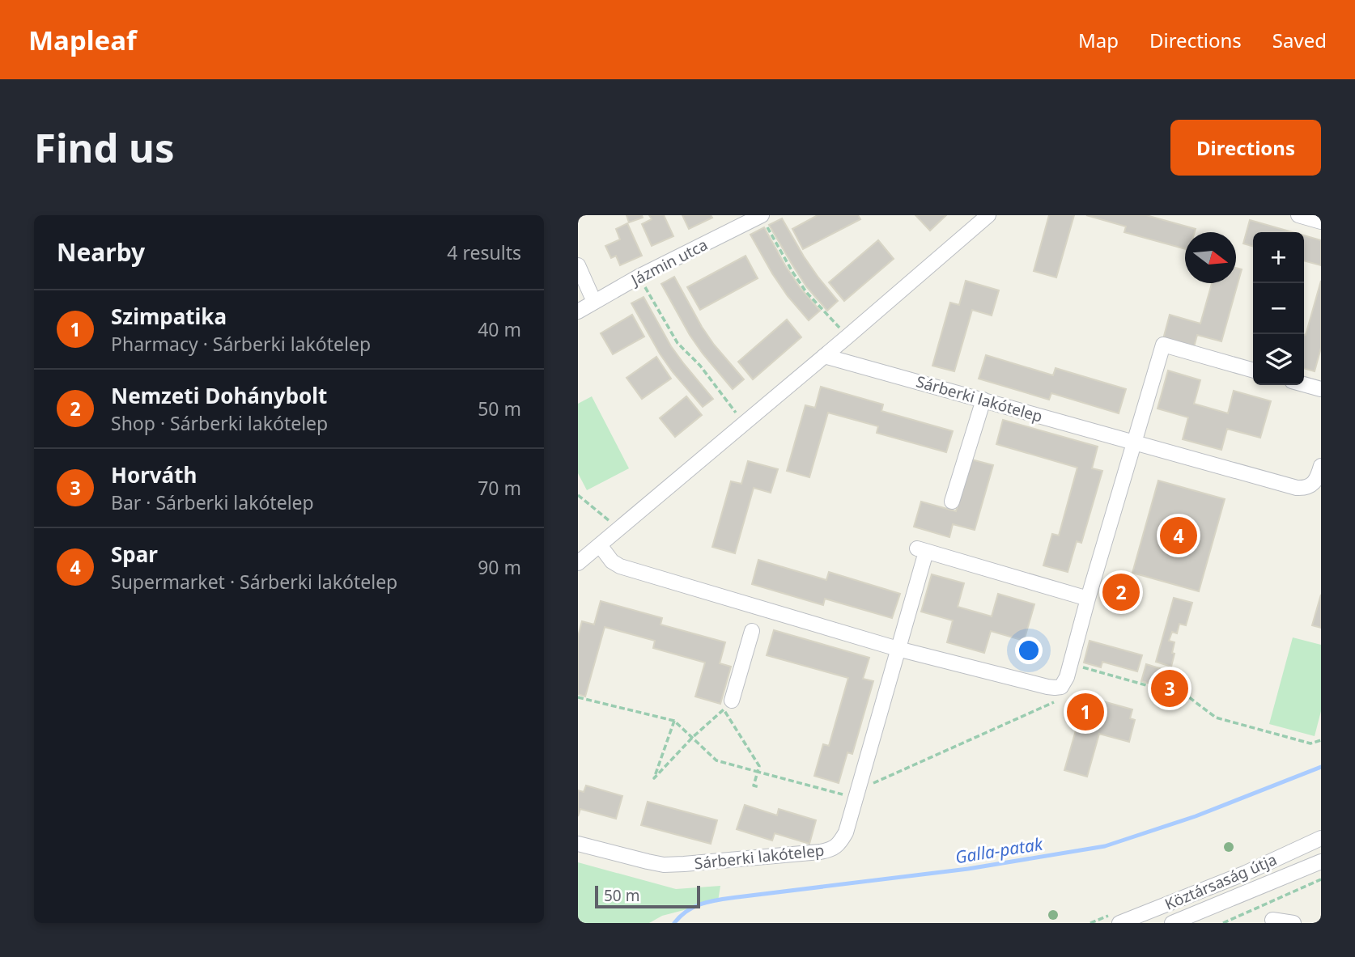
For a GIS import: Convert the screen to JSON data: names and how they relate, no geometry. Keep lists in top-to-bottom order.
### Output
{
  "streets": {
    "street": ["Jázmin utca", "Sárberki lakótelep", "Köztársaság útja"]
  },
  "water": ["Galla-patak"],
  "scale_bar": "50 m",
  "north": "right",
  "page": {
    "header": "Mapleaf",
    "nav": ["Map", "Directions", "Saved"],
    "buttons": "Directions",
    "title": "Find us",
    "heading": ["Nearby", "4 results"],
    "map_buttons": ["+", "−"],
    "list": [
      {
        "mark": "1",
        "name": "Szimpatika",
        "note": "Pharmacy · Sárberki lakótelep",
        "value": "40 m"
      },
      {
        "mark": "2",
        "name": "Nemzeti Dohánybolt",
        "note": "Shop · Sárberki lakótelep",
        "value": "50 m"
      },
      {
        "mark": "3",
        "name": "Horváth",
        "note": "Bar · Sárberki lakótelep",
        "value": "70 m"
      },
      {
        "mark": "4",
        "name": "Spar",
        "note": "Supermarket · Sárberki lakótelep",
        "value": "90 m"
      }
    ],
    "pins": [
      "4",
      "2",
      "3",
      "1"
    ],
    "scale": "50 m"
  }
}
